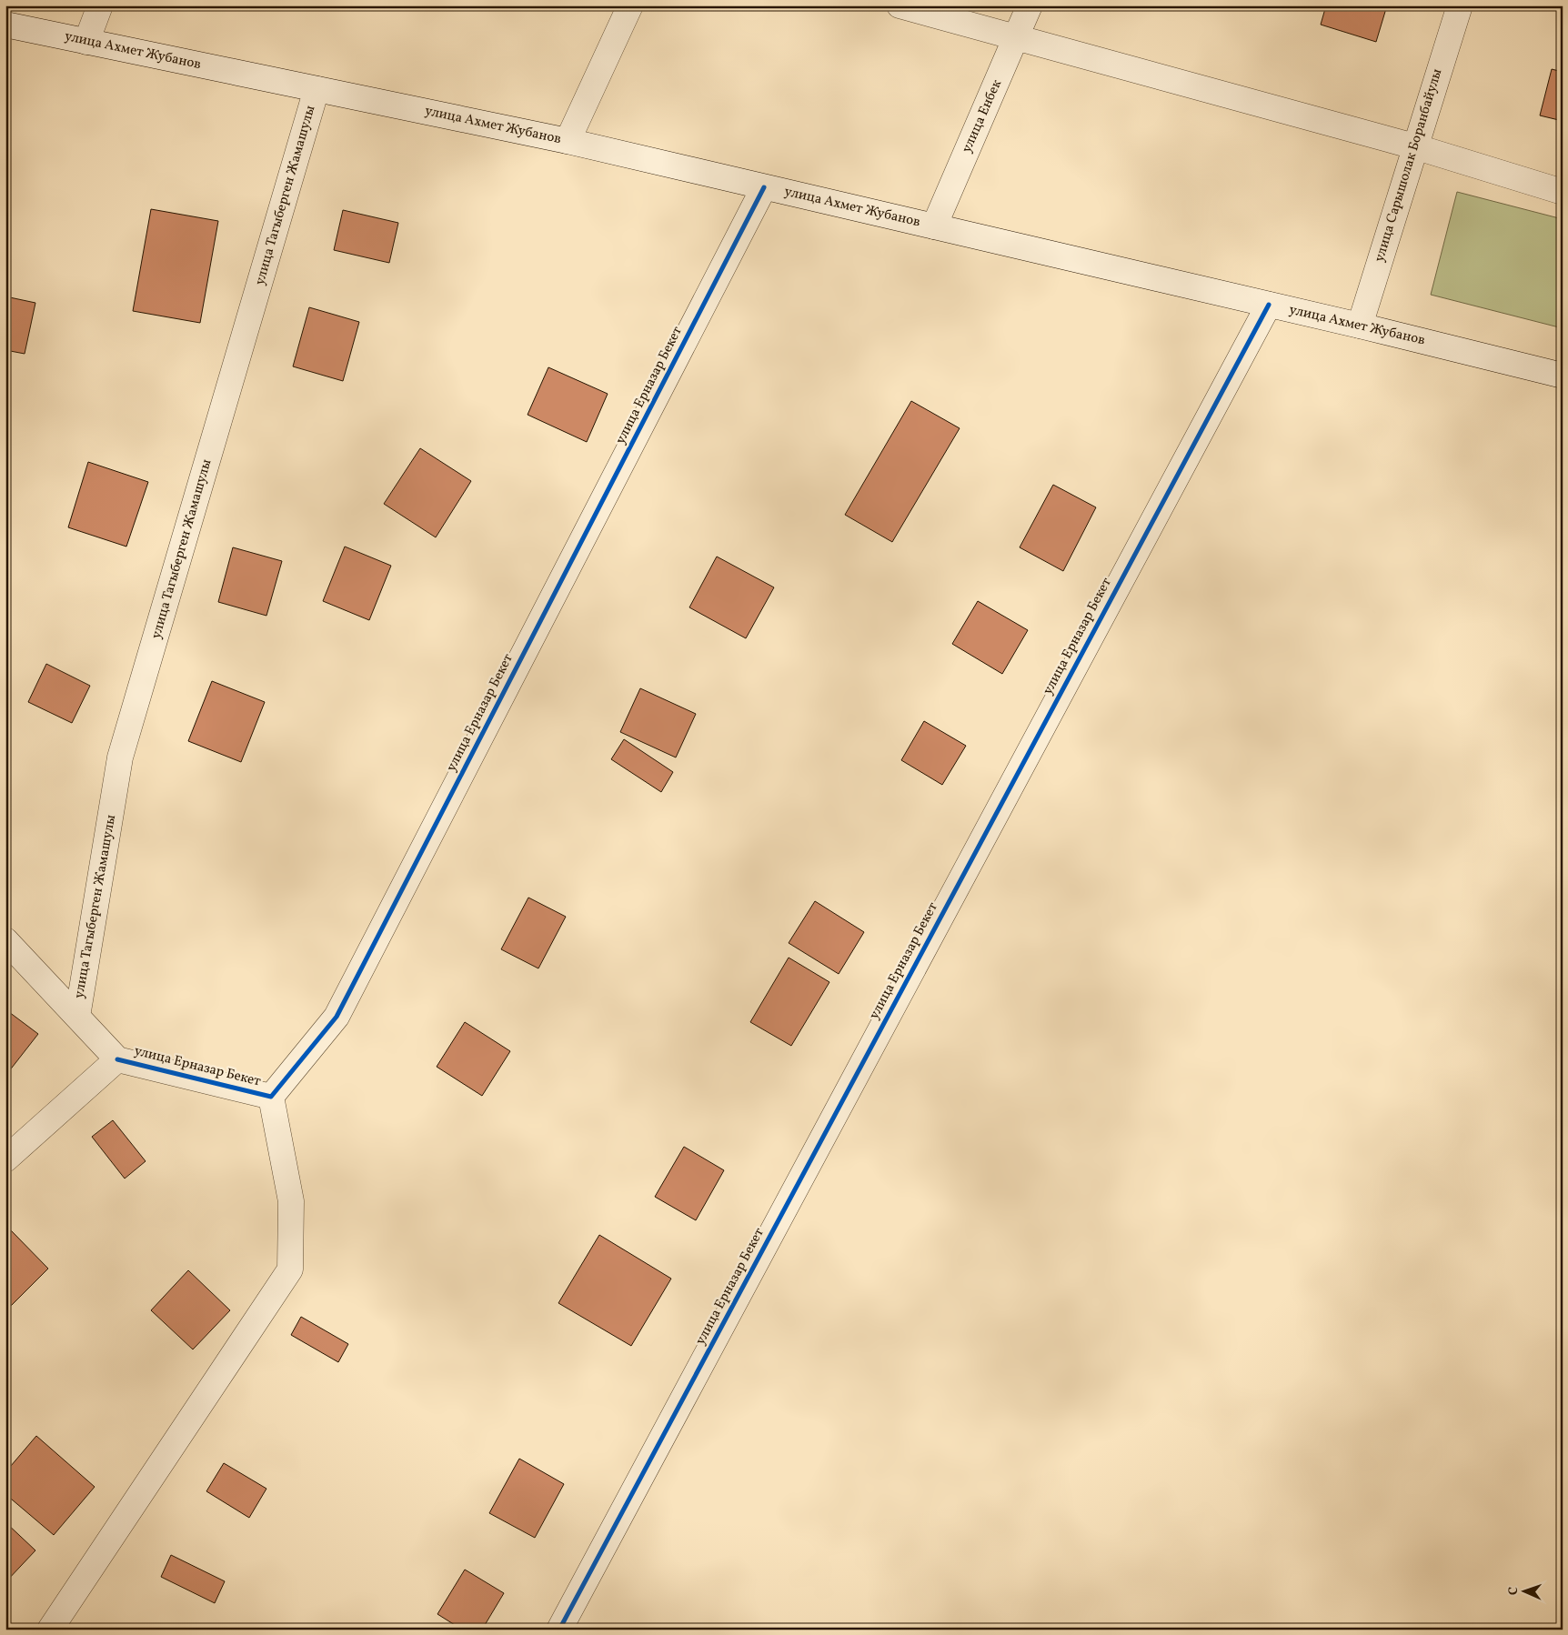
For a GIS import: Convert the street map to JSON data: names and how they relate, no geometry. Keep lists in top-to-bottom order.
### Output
{
  "streets": {
    "street": [
      "улица Ахмет Жубанов",
      "улица Енбек",
      "улица Сарышолак Боранбайулы",
      "улица Тагыберген Жамашулы",
      "улица Ерназар Бекет"
    ]
  },
  "crossings": [
    ["улица Ахмет Жубанов", "улица Енбек"],
    ["улица Ахмет Жубанов", "улица Сарышолак Боранбайулы"],
    ["улица Ахмет Жубанов", "улица Тагыберген Жамашулы"],
    ["улица Ахмет Жубанов", "улица Ерназар Бекет"]
  ],
  "north": "left"
}
